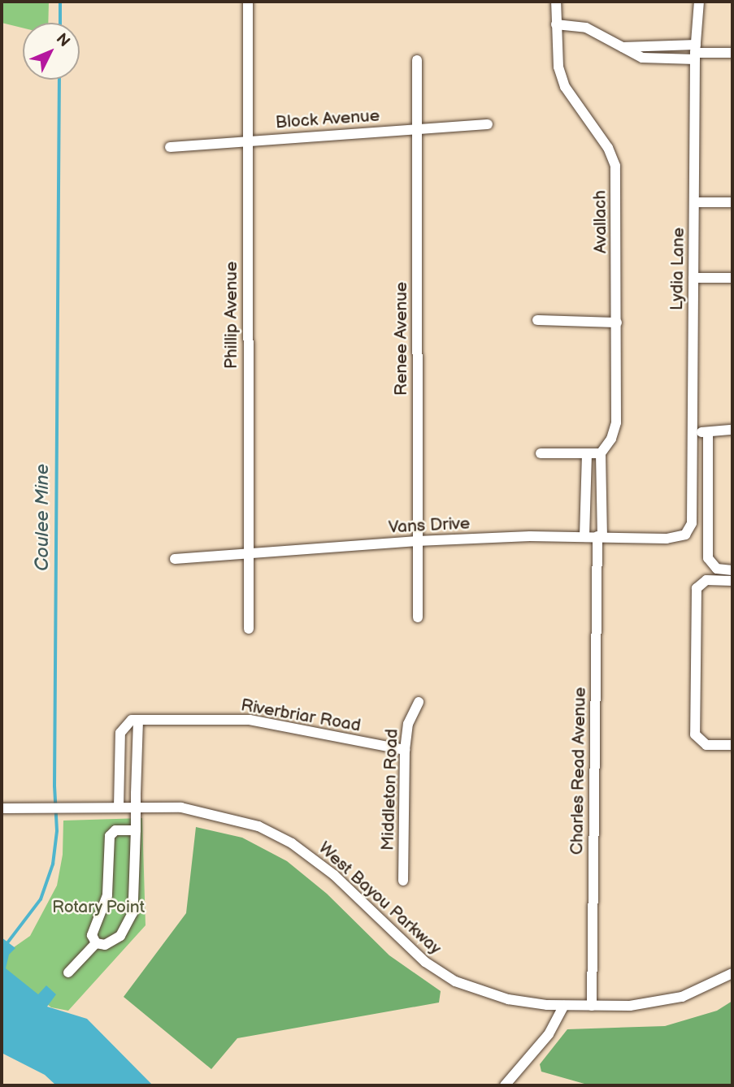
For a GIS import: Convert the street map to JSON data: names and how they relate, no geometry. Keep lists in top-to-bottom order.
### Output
{
  "streets": {
    "street": [
      "Block Avenue",
      "Avallach",
      "Lydia Lane",
      "Phillip Avenue",
      "Renee Avenue",
      "Vans Drive",
      "Riverbriar Road",
      "Charles Read Avenue",
      "Middleton Road",
      "West Bayou Parkway"
    ]
  },
  "crossings": [
    ["Block Avenue", "Phillip Avenue"],
    ["Block Avenue", "Renee Avenue"],
    ["Avallach", "Vans Drive"],
    ["Avallach", "Charles Read Avenue"],
    ["Lydia Lane", "Vans Drive"],
    ["Phillip Avenue", "Vans Drive"],
    ["Renee Avenue", "Vans Drive"],
    ["Vans Drive", "Charles Read Avenue"],
    ["Riverbriar Road", "Middleton Road"],
    ["Riverbriar Road", "West Bayou Parkway"],
    ["Charles Read Avenue", "West Bayou Parkway"]
  ],
  "water": ["Coulee Mine"],
  "parks": ["Rotary Point"],
  "north": "top right"
}
